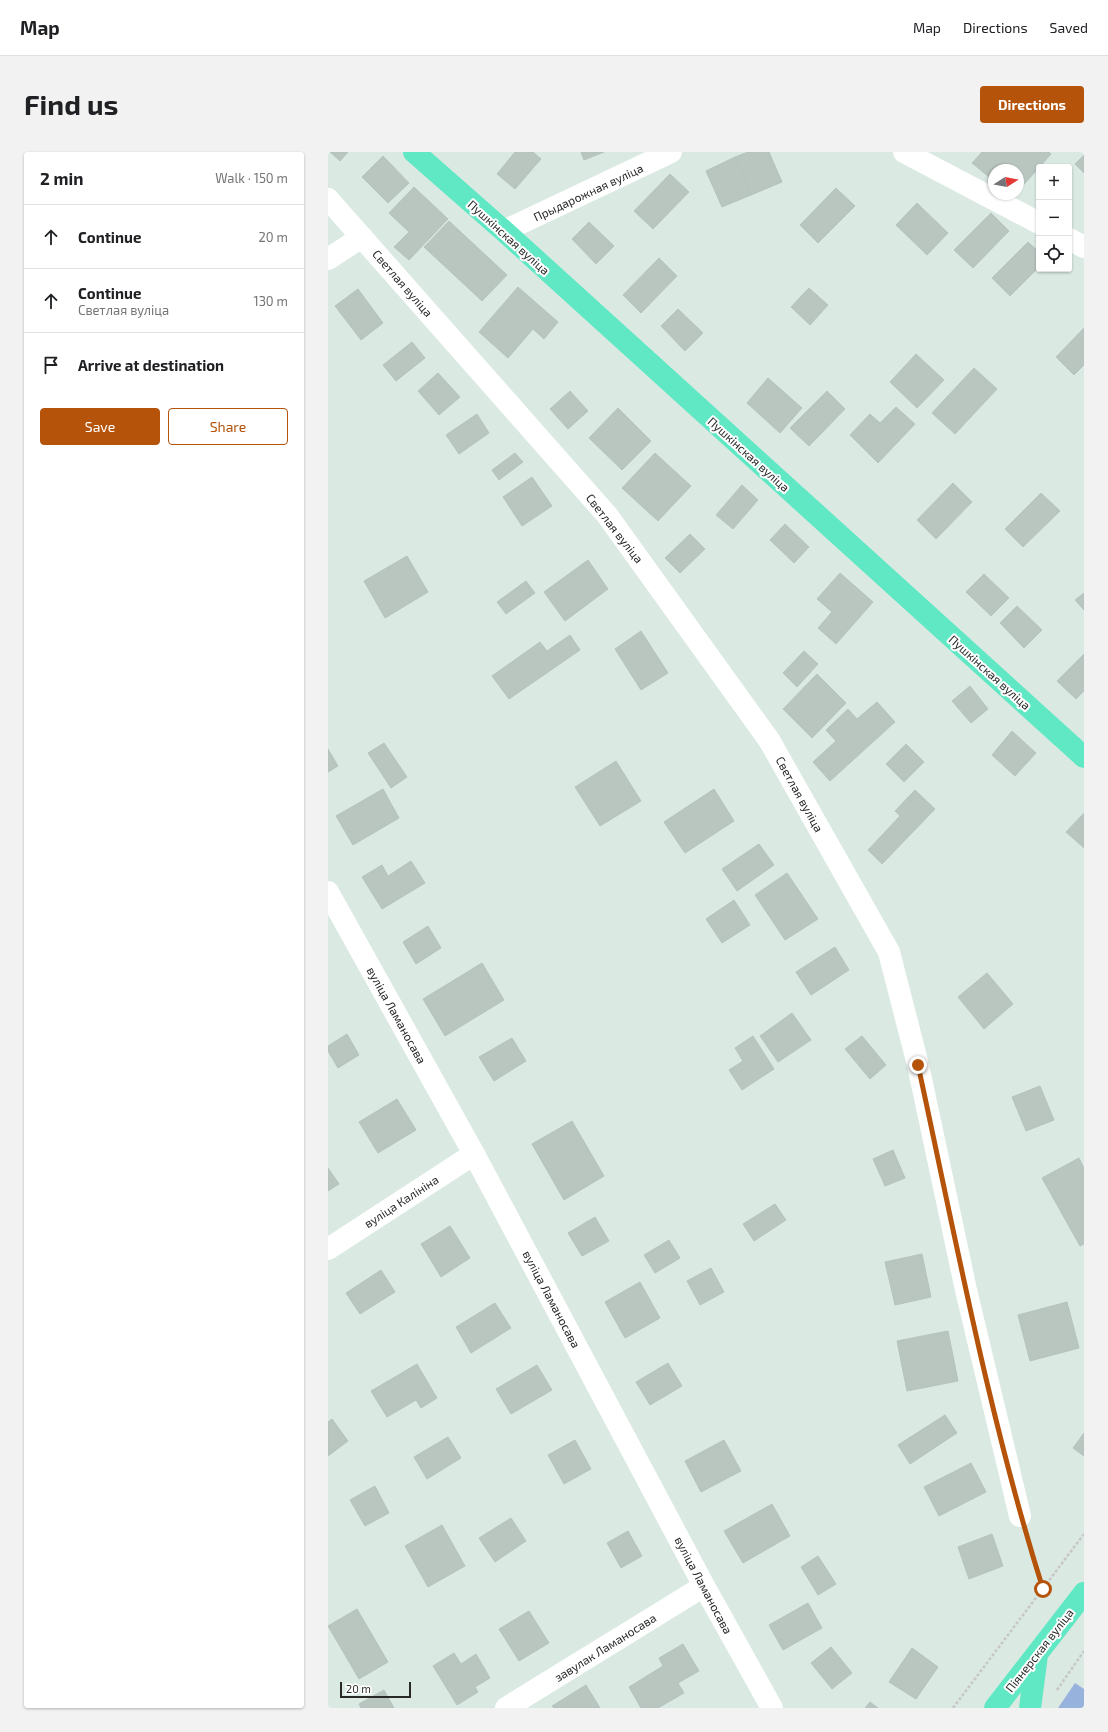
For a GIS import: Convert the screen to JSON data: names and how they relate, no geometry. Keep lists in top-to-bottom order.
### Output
{
  "streets": {
    "main road": ["Пушкінская вуліца", "Піянерская вуліца"],
    "street": [
      "Прыдарожная вуліца",
      "Светлая вуліца",
      "вуліца Ламаносава",
      "вуліца Калініна",
      "завулак Ламаносава"
    ]
  },
  "crossings": [
    ["Прыдарожная вуліца", "Пушкінская вуліца"],
    ["вуліца Ламаносава", "вуліца Калініна"],
    ["вуліца Ламаносава", "завулак Ламаносава"]
  ],
  "scale_bar": "20 m",
  "north": "right",
  "page": {
    "header": "Map",
    "nav": ["Map", "Directions", "Saved"],
    "buttons": [
      "Directions",
      ["Save", "Share"]
    ],
    "title": "Find us",
    "heading": ["2 min", "Walk · 150 m"],
    "map_buttons": ["+", "−"],
    "list": [
      ["Continue", "20 m"],
      ["Continue", "Светлая вуліца", "130 m"],
      "Arrive at destination"
    ],
    "scale": "20 m"
  }
}
